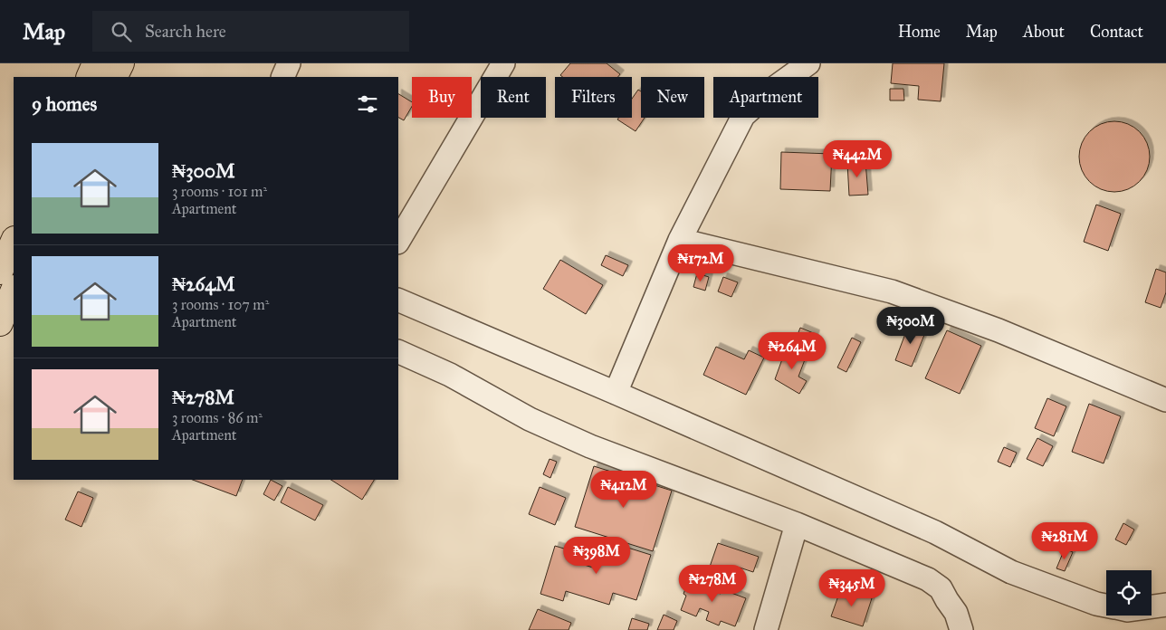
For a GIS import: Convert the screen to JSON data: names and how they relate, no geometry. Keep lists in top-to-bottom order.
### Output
{
  "page": {
    "header": "Map",
    "search": "Search here",
    "nav": [
      "Home",
      "Map",
      "About",
      "Contact"
    ],
    "chip": [
      "Buy",
      "Rent",
      "Filters",
      "New",
      "Apartment"
    ],
    "heading": "9 homes",
    "list": [
      {
        "name": "₦300M",
        "note": "3 rooms · 101 m² · Apartment"
      },
      {
        "name": "₦264M",
        "note": "3 rooms · 107 m² · Apartment"
      },
      {
        "name": "₦278M",
        "note": "3 rooms · 86 m² · Apartment"
      }
    ],
    "price": [
      "₦442M",
      "₦172M",
      "₦300M",
      "₦264M",
      "₦412M",
      "₦281M",
      "₦398M",
      "₦278M",
      "₦345M"
    ]
  }
}
